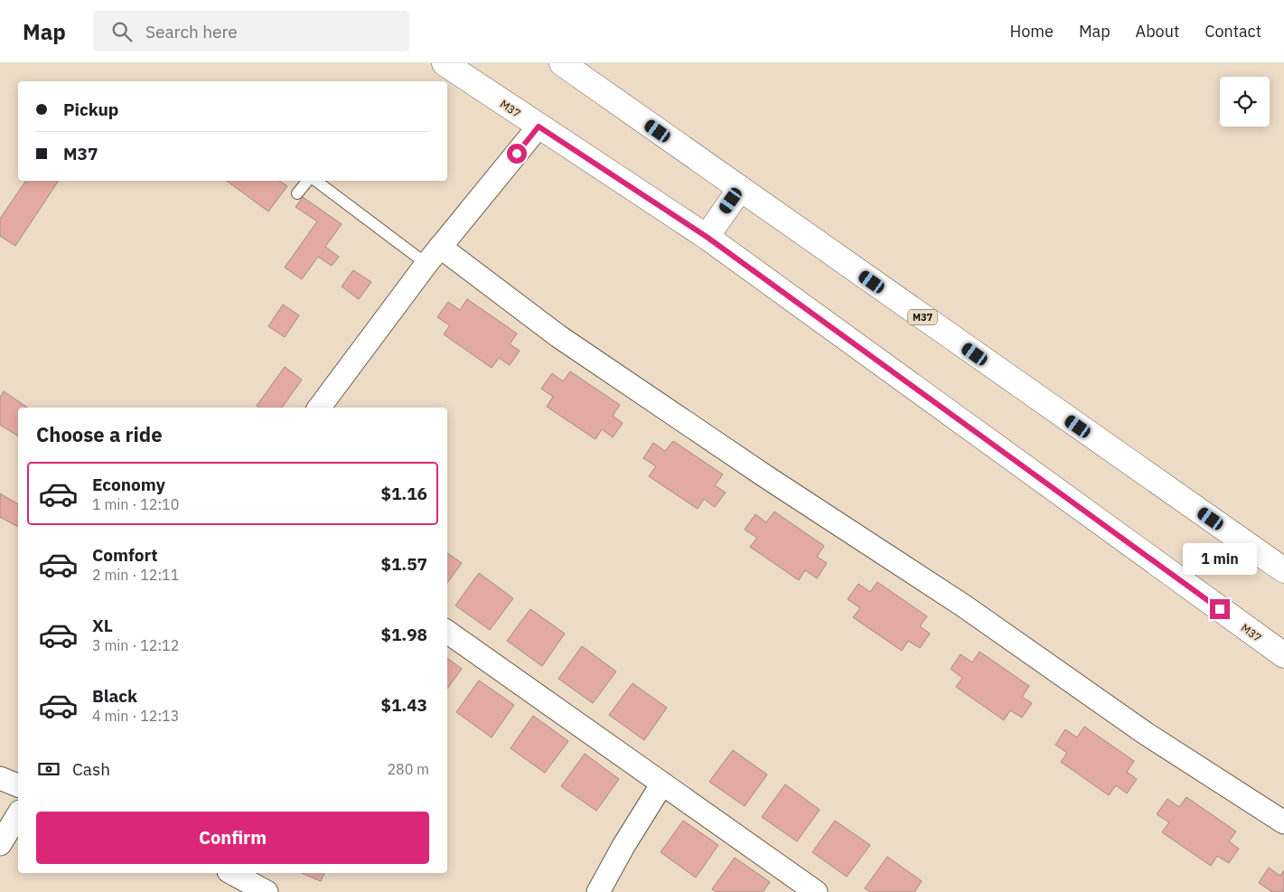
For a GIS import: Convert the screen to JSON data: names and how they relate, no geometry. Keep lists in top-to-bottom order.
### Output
{
  "streets": {
    "highway": ["M37"]
  },
  "page": {
    "header": "Map",
    "search": "Search here",
    "nav": [
      "Home",
      "Map",
      "About",
      "Contact"
    ],
    "banner": ["Pickup", "M37"],
    "heading": "Choose a ride",
    "list": [
      {
        "name": "Economy",
        "note": "1 min · 12:10",
        "value": "$1.16"
      },
      {
        "name": "Comfort",
        "note": "2 min · 12:11",
        "value": "$1.57"
      },
      {
        "name": "XL",
        "note": "3 min · 12:12",
        "value": "$1.98"
      },
      {
        "name": "Black",
        "note": "4 min · 12:13",
        "value": "$1.43"
      }
    ],
    "bubble": "1 min",
    "pay": ["Cash", "280 m"],
    "buttons": "Confirm"
  }
}
